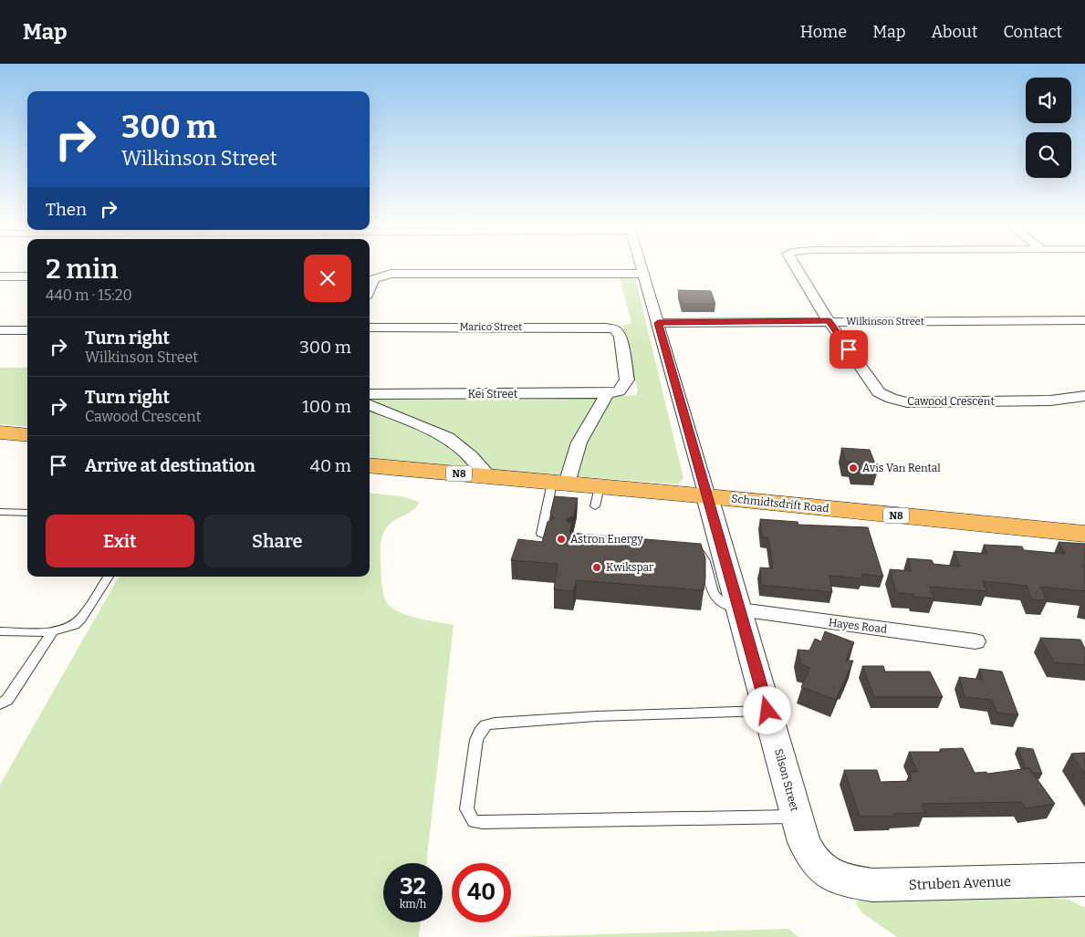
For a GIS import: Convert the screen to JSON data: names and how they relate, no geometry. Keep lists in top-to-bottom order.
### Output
{
  "streets": {
    "highway": ["N8", "Schmidtsdrift Road"],
    "street": [
      "Wilkinson Street",
      "Marico Street",
      "Kei Street",
      "Cawood Crescent",
      "Hayes Road",
      "Silson Street",
      "Struben Avenue"
    ]
  },
  "crossings": [
    ["Wilkinson Street", "Cawood Crescent"],
    ["Wilkinson Street", "Silson Street"],
    ["Schmidtsdrift Road", "Silson Street"],
    ["Hayes Road", "Silson Street"],
    ["Silson Street", "Struben Avenue"]
  ],
  "places": ["Avis Van Rental", "Astron Energy", "Kwikspar"],
  "page": {
    "header": "Map",
    "nav": [
      "Home",
      "Map",
      "About",
      "Contact"
    ],
    "turn": ["300 m", "Wilkinson Street"],
    "then": "Then",
    "heading": ["2 min", "440 m · 15:20"],
    "list": [
      {
        "name": "Turn right",
        "note": "Wilkinson Street",
        "value": "300 m"
      },
      {
        "name": "Turn right",
        "note": "Cawood Crescent",
        "value": "100 m"
      },
      {
        "name": "Arrive at destination",
        "value": "40 m"
      }
    ],
    "buttons": ["Exit", "Share"],
    "speed": "32 km/h",
    "limit": "40"
  }
}
